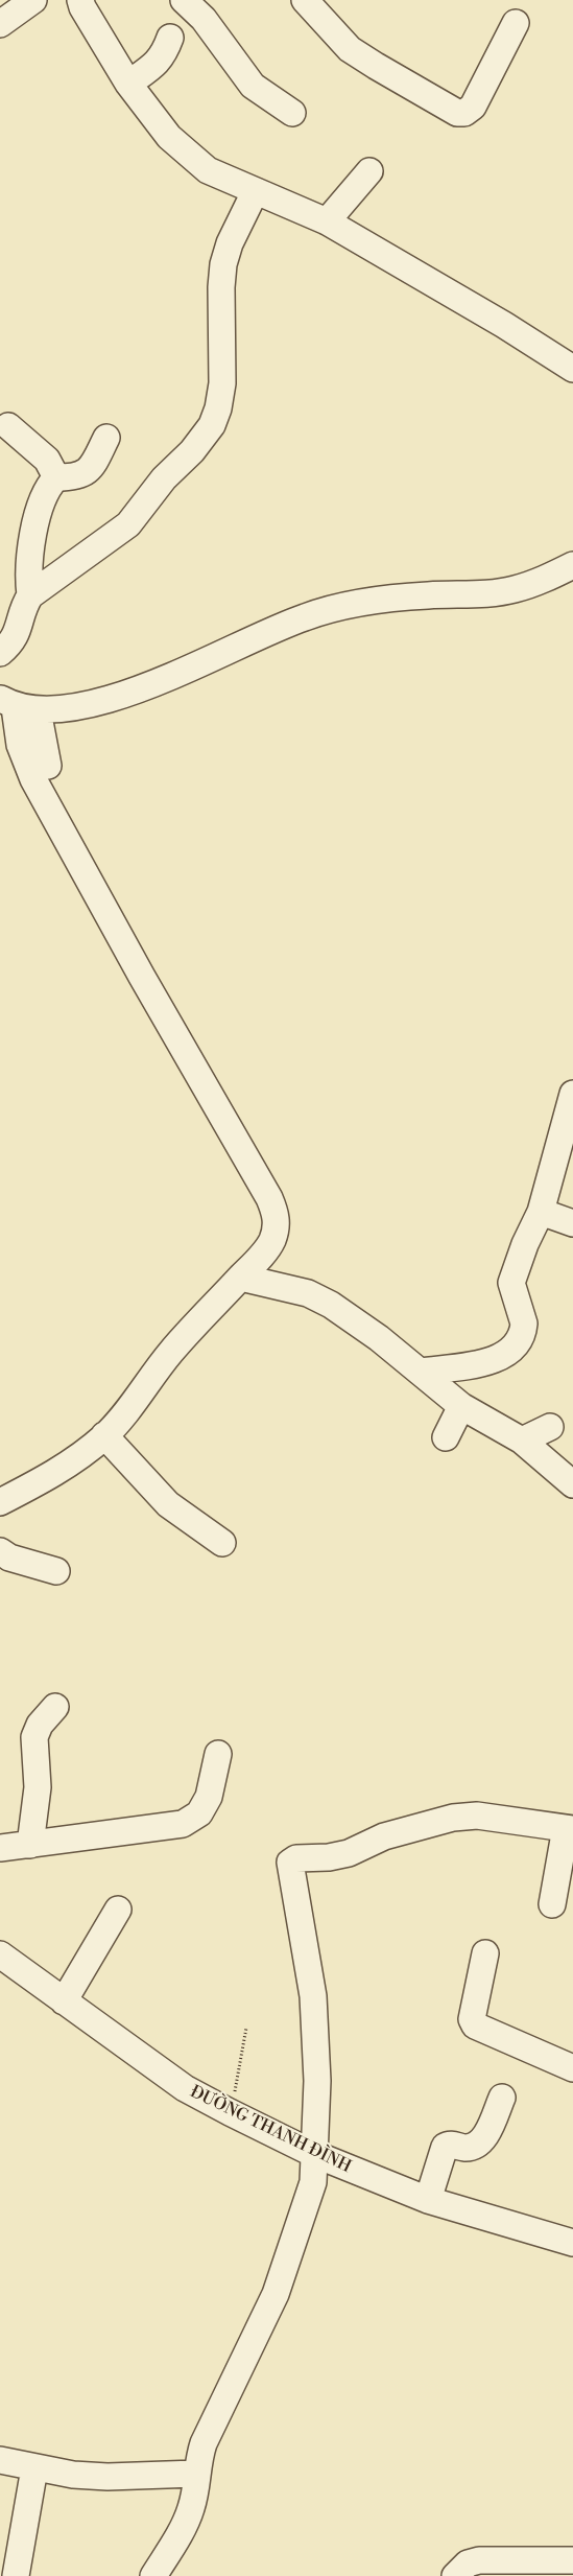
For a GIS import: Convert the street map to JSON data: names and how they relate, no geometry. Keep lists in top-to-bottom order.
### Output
{
  "streets": {
    "street": ["ĐƯỜNG THANH ĐÌNH"]
  }
}
